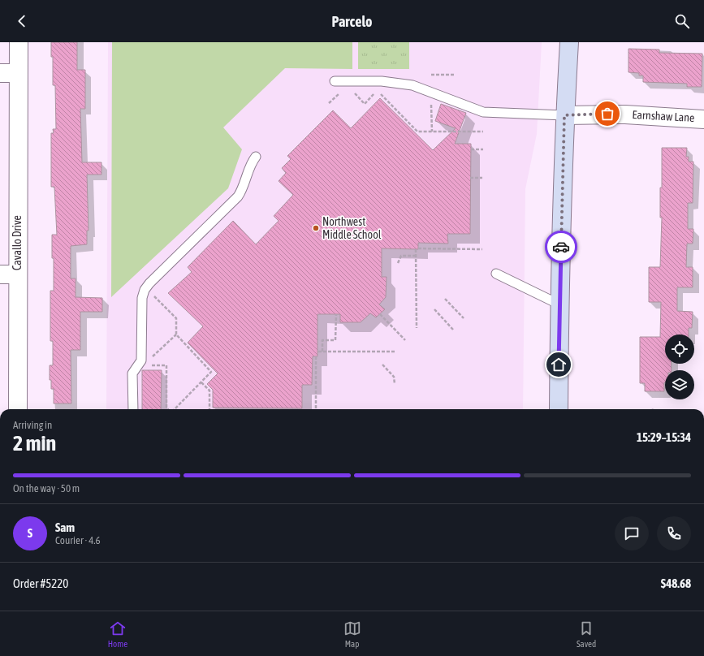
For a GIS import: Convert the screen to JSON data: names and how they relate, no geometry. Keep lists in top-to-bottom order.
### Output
{
  "streets": {
    "street": ["Earnshaw Lane", "Cavallo Drive"]
  },
  "places": ["Northwest Middle School"],
  "page": {
    "header": "Parcelo",
    "heading": ["2 min", "Arriving in", "15:29–15:34"],
    "panel": [
      "Sam",
      "Courier · 4.6",
      "Order #5220",
      "$48.68"
    ],
    "bar": "On the way · 50 m",
    "round": "S",
    "tabs": ["Home", "Map", "Saved"]
  }
}
